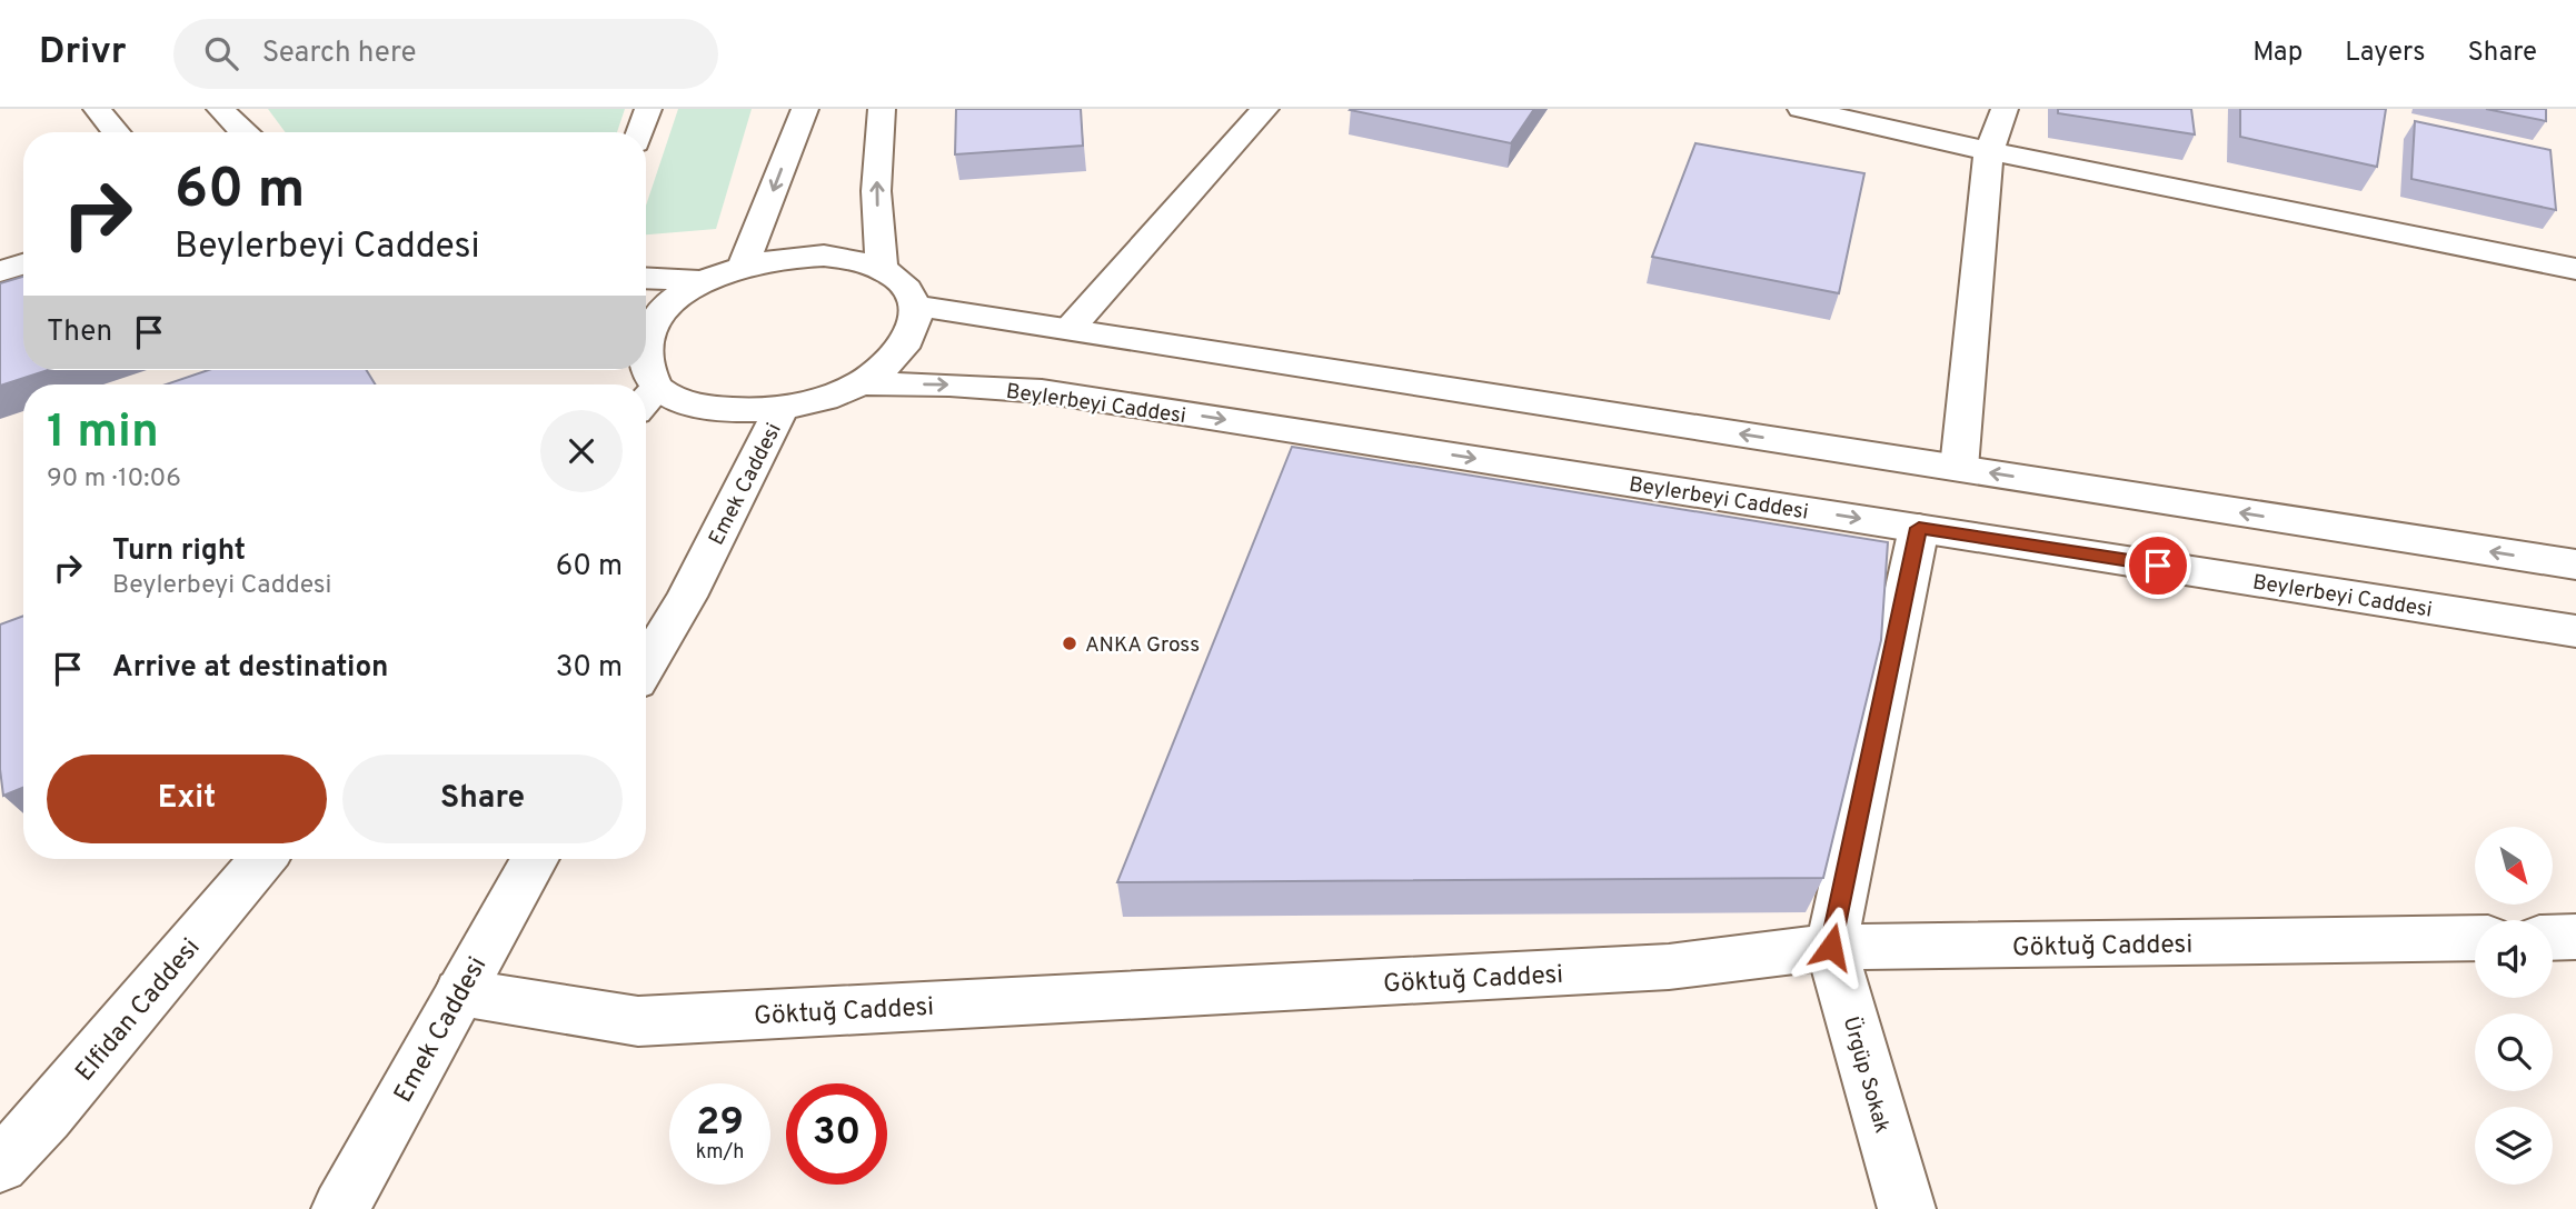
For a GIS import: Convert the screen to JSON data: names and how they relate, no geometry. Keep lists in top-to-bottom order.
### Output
{
  "streets": {
    "street": [
      "Beylerbeyi Caddesi",
      "Emek Caddesi",
      "Göktuğ Caddesi",
      "Elfidan Caddesi",
      "Ürgüp Sokak"
    ]
  },
  "crossings": [
    ["Beylerbeyi Caddesi", "Emek Caddesi"],
    ["Beylerbeyi Caddesi", "Ürgüp Sokak"],
    ["Emek Caddesi", "Göktuğ Caddesi"],
    ["Göktuğ Caddesi", "Ürgüp Sokak"]
  ],
  "places": ["ANKA Gross"],
  "north": "bottom right",
  "page": {
    "header": "Drivr",
    "search": "Search here",
    "nav": ["Map", "Layers", "Share"],
    "turn": ["60 m", "Beylerbeyi Caddesi"],
    "then": "Then",
    "heading": ["1 min", "90 m · 10:06"],
    "list": [
      {
        "name": "Turn right",
        "note": "Beylerbeyi Caddesi",
        "value": "60 m"
      },
      {
        "name": "Arrive at destination",
        "value": "30 m"
      }
    ],
    "buttons": ["Exit", "Share"],
    "speed": "29 km/h",
    "limit": "30"
  }
}
